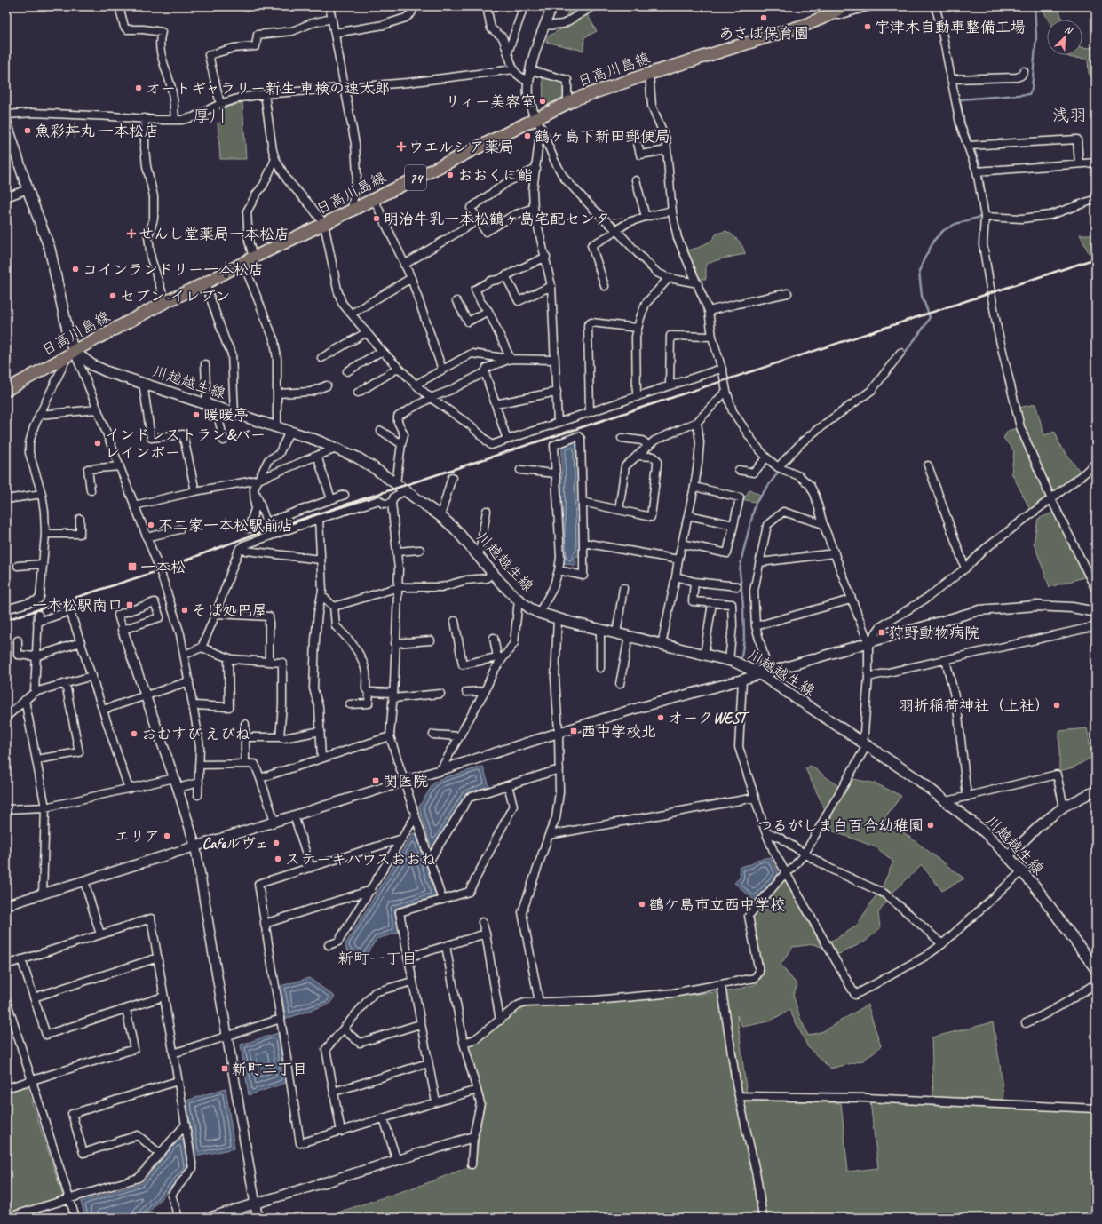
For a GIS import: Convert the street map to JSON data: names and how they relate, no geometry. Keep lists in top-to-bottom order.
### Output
{
  "streets": {
    "main road": ["日高川島線", "74", "川越越生線"]
  },
  "crossings": [
    ["日高川島線", "川越越生線"]
  ],
  "districts": ["浅羽", "厚川", "新町一丁目"],
  "places": {
    "other": [
      "あさば保育園",
      "宇津木自動車整備工場",
      "オートギャラリー新生 車検の速太郎",
      "リィー美容室",
      "魚彩丼丸 一本松店",
      "鶴ヶ島下新田郵便局",
      "おおくに鮨",
      "明治牛乳一本松鶴ヶ島宅配センター",
      "コインランドリー一本松店",
      "セブン-イレブン",
      "暖暖亭",
      "インドレストラン&バー レインボー",
      "不二家一本松駅前店",
      "そば処巴屋",
      "羽折稲荷神社（上社）",
      "オークWEST",
      "おむすび えびね",
      "つるがしま白百合幼稚園",
      "エリア",
      "Cafeルヴェ",
      "ステーキハウスおおね",
      "鶴ケ島市立西中学校"
    ],
    "health": ["ウエルシア薬局", "せんし堂薬局一本松店"],
    "transit": [
      "一本松",
      "一本松駅南口",
      "狩野動物病院",
      "西中学校北",
      "関医院",
      "新町二丁目"
    ]
  },
  "north": "top right"
}
